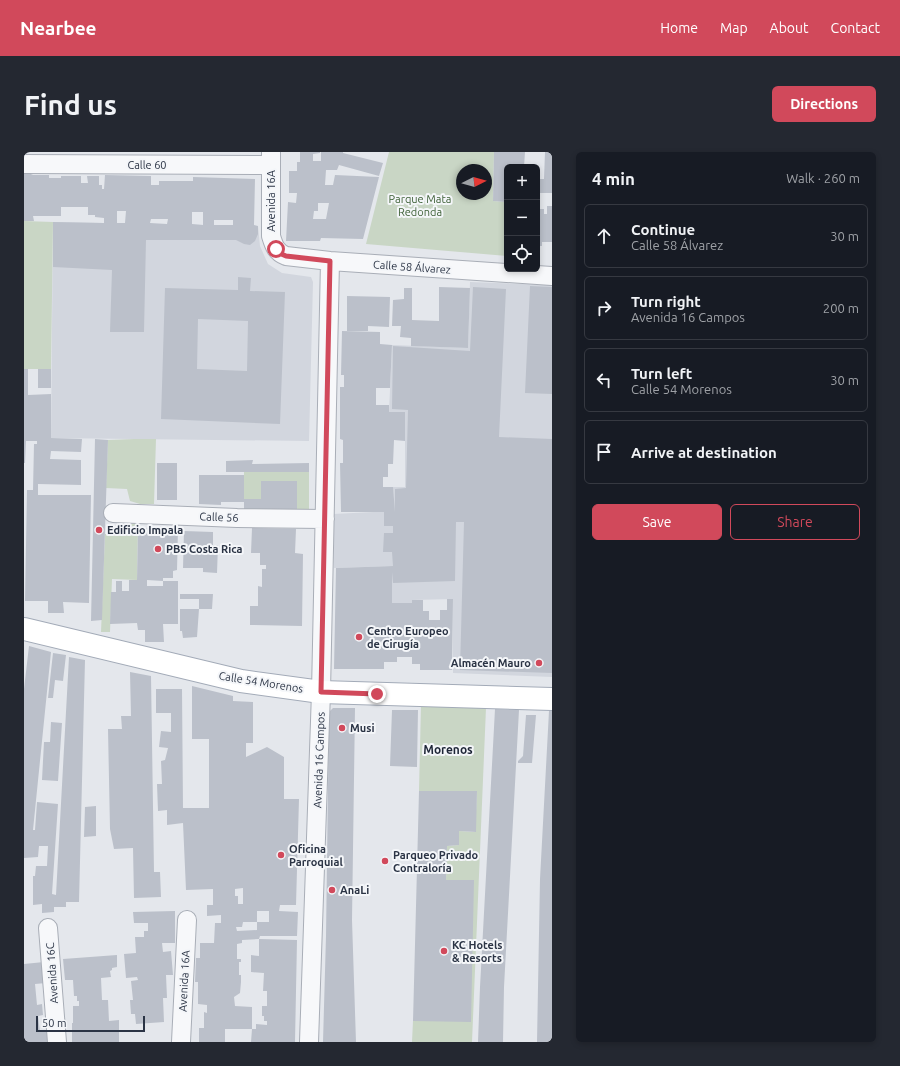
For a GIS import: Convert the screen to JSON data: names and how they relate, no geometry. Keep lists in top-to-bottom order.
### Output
{
  "streets": {
    "main road": ["Calle 54 Morenos"],
    "street": [
      "Calle 60",
      "Avenida 16A",
      "Calle 58 Álvarez",
      "Calle 56",
      "Avenida 16 Campos",
      "Avenida 16C"
    ]
  },
  "crossings": [
    ["Calle 60", "Avenida 16A"],
    ["Avenida 16A", "Calle 58 Álvarez"],
    ["Calle 58 Álvarez", "Avenida 16 Campos"],
    ["Calle 56", "Avenida 16 Campos"],
    ["Calle 54 Morenos", "Avenida 16 Campos"]
  ],
  "districts": ["Morenos"],
  "parks": ["Parque Mata Redonda"],
  "places": [
    "Edificio Impala",
    "PBS Costa Rica",
    "Centro Europeo de Cirugía",
    "Almacén Mauro",
    "Musi",
    "Oficina Parroquial",
    "Parqueo Privado Contraloría",
    "AnaLi",
    "KC Hotels & Resorts"
  ],
  "scale_bar": "50 m",
  "north": "right",
  "page": {
    "header": "Nearbee",
    "nav": [
      "Home",
      "Map",
      "About",
      "Contact"
    ],
    "buttons": [
      "Directions",
      ["Save", "Share"]
    ],
    "title": "Find us",
    "heading": ["4 min", "Walk · 260 m"],
    "map_buttons": ["+", "−"],
    "list": [
      ["Continue", "Calle 58 Álvarez", "30 m"],
      ["Turn right", "Avenida 16 Campos", "200 m"],
      ["Turn left", "Calle 54 Morenos", "30 m"],
      "Arrive at destination"
    ],
    "scale": "50 m"
  }
}
